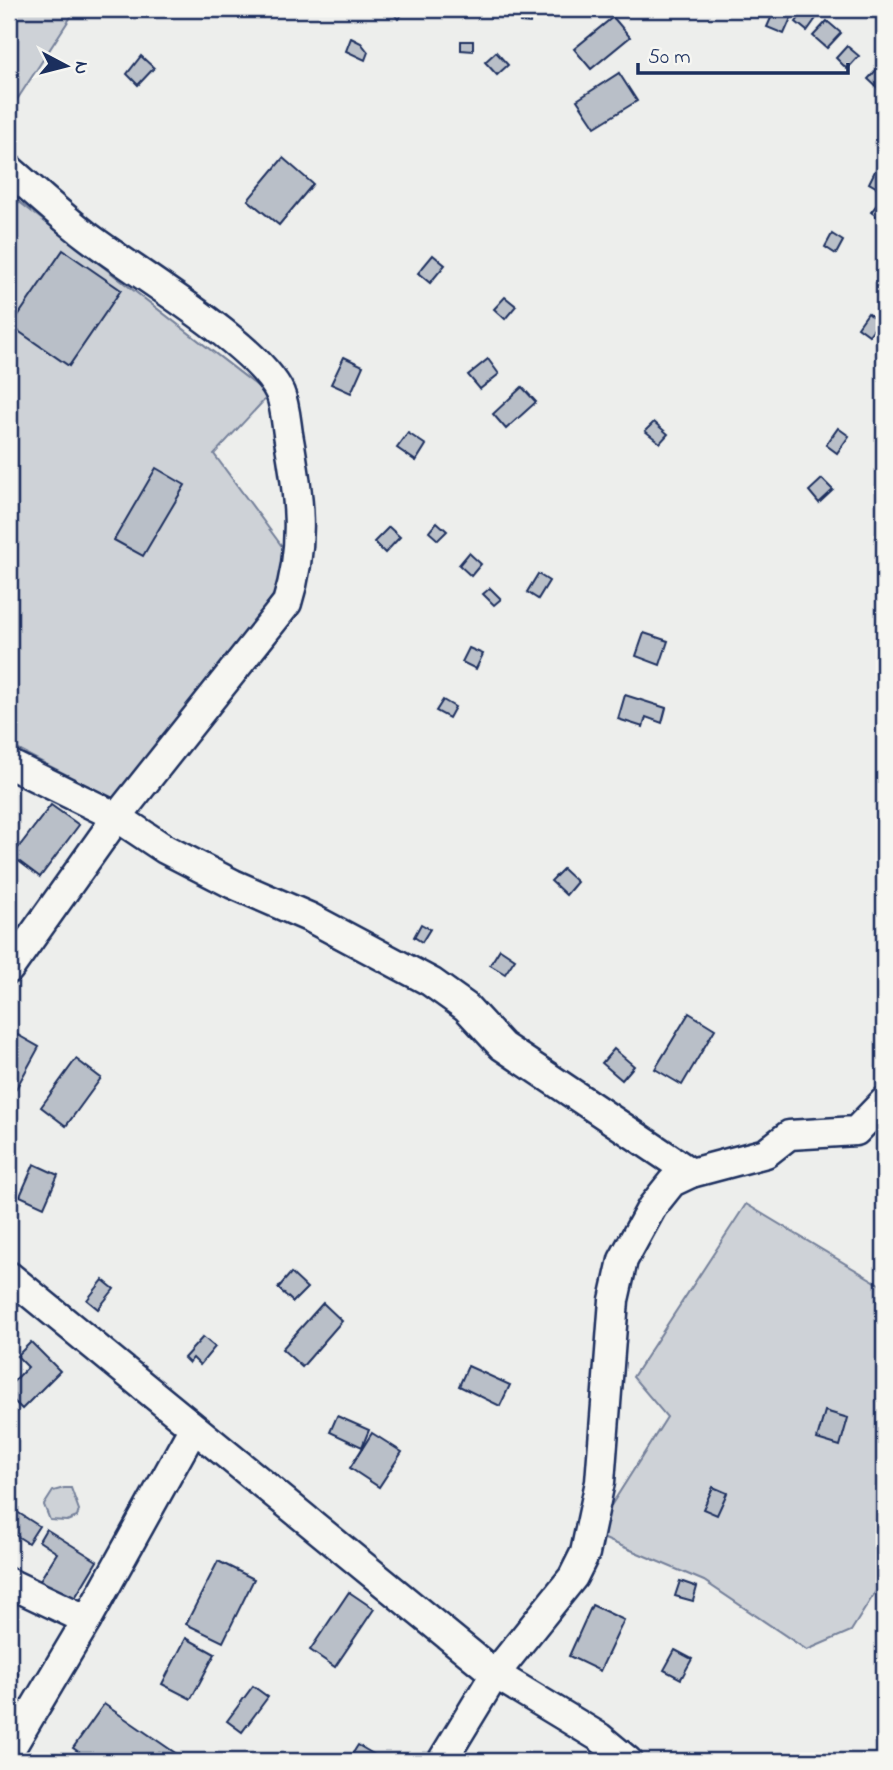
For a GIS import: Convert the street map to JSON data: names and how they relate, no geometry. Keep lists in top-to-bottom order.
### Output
{
  "scale_bar": "50 m",
  "north": "right"
}
